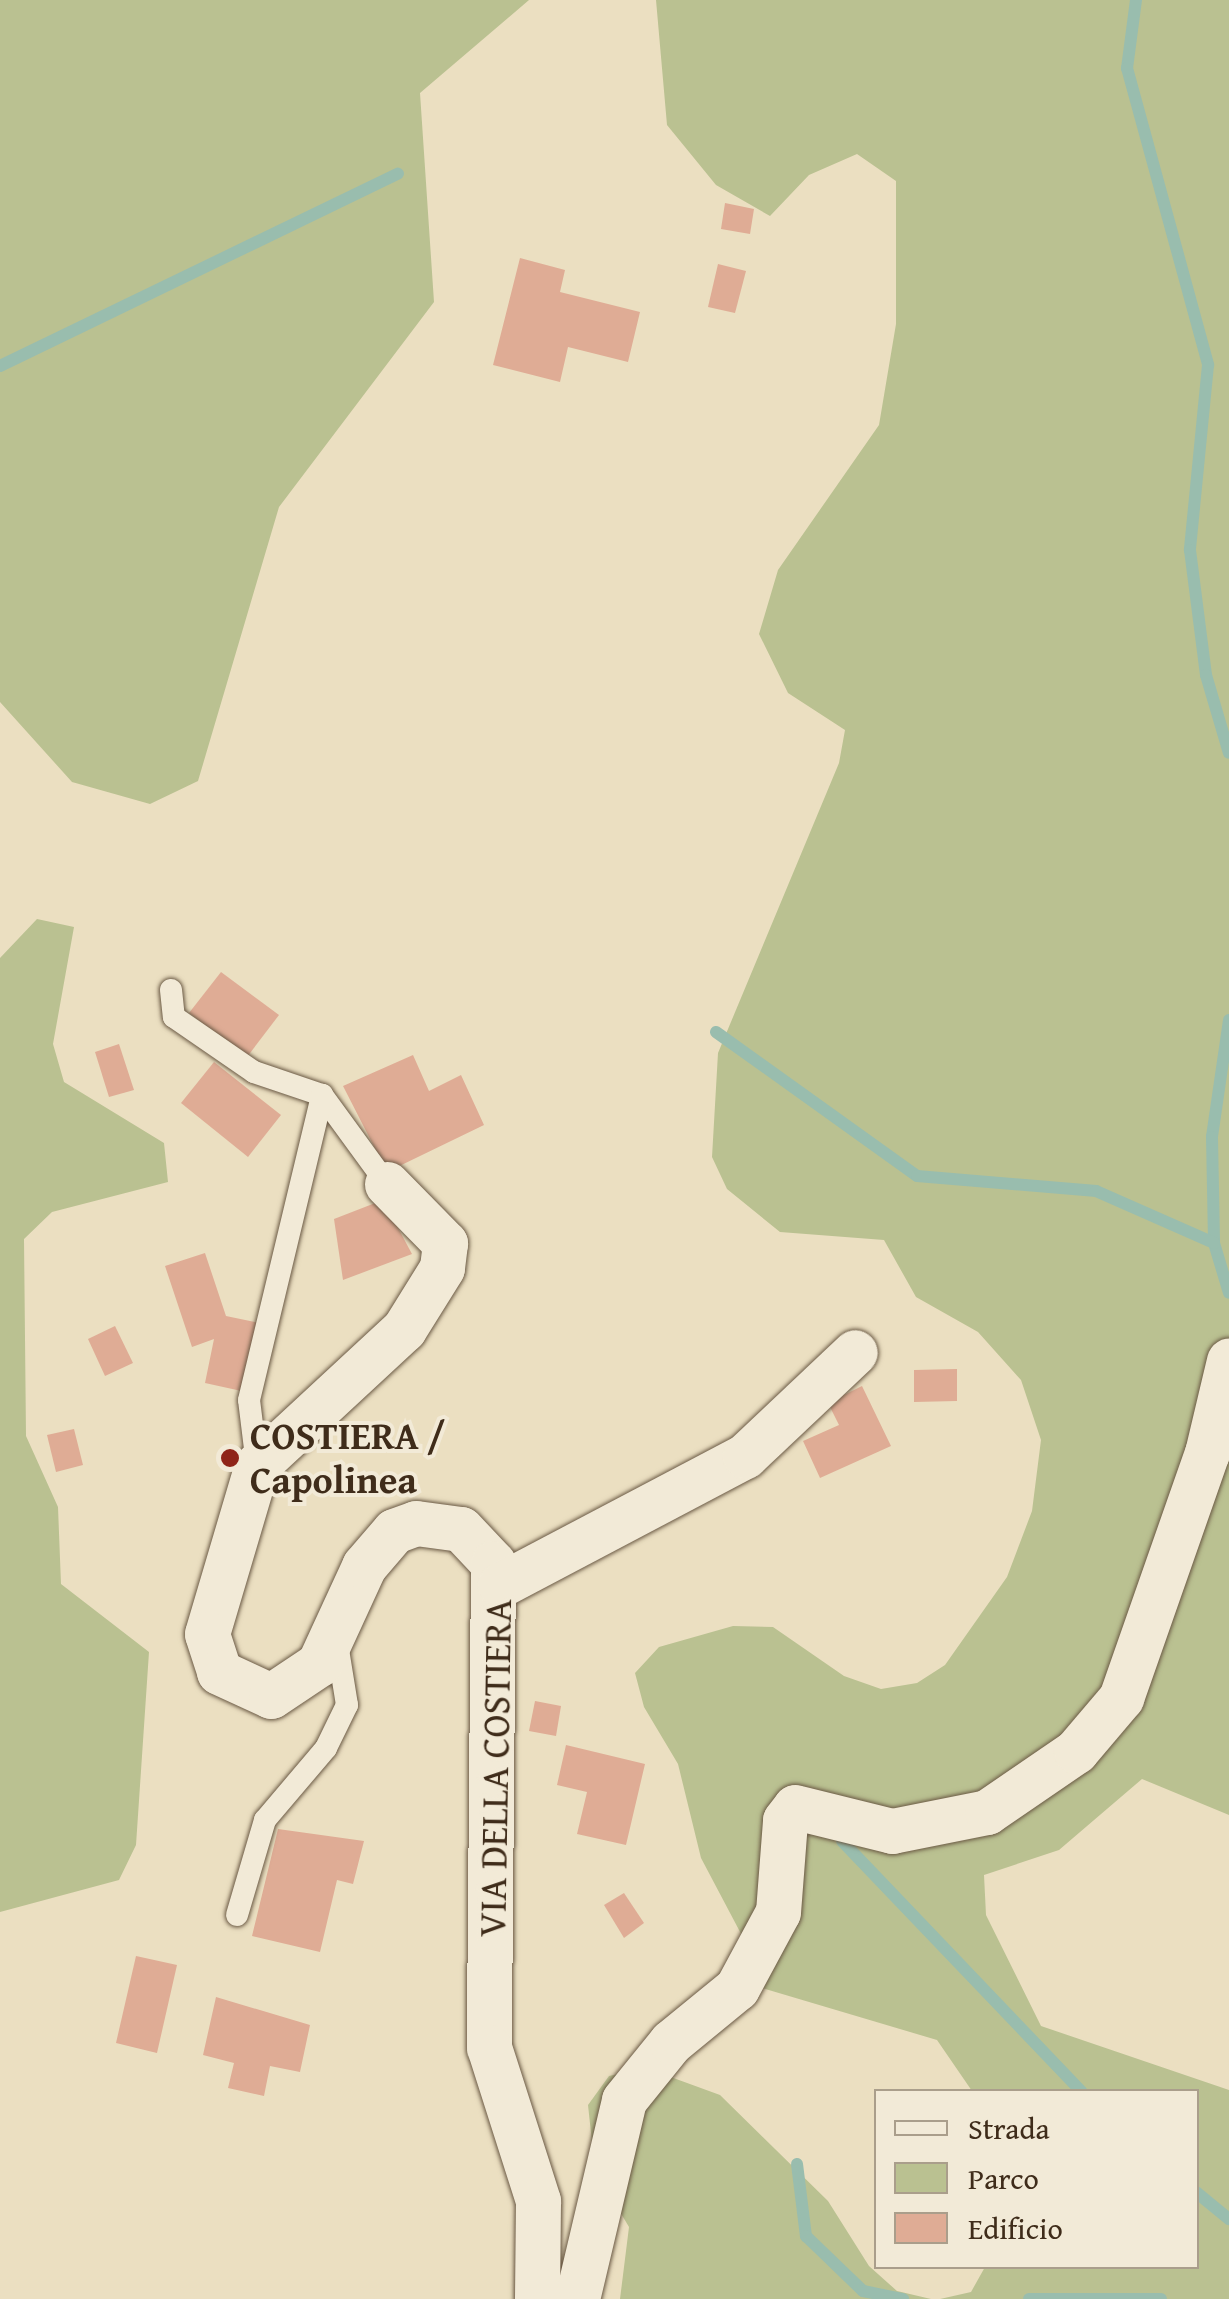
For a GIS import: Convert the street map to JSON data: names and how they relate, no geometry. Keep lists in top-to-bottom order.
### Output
{
  "streets": {
    "street": ["VIA DELLA COSTIERA"]
  },
  "places": ["COSTIERA / Capolinea"],
  "legend": ["Strada", "Parco", "Edificio"]
}
